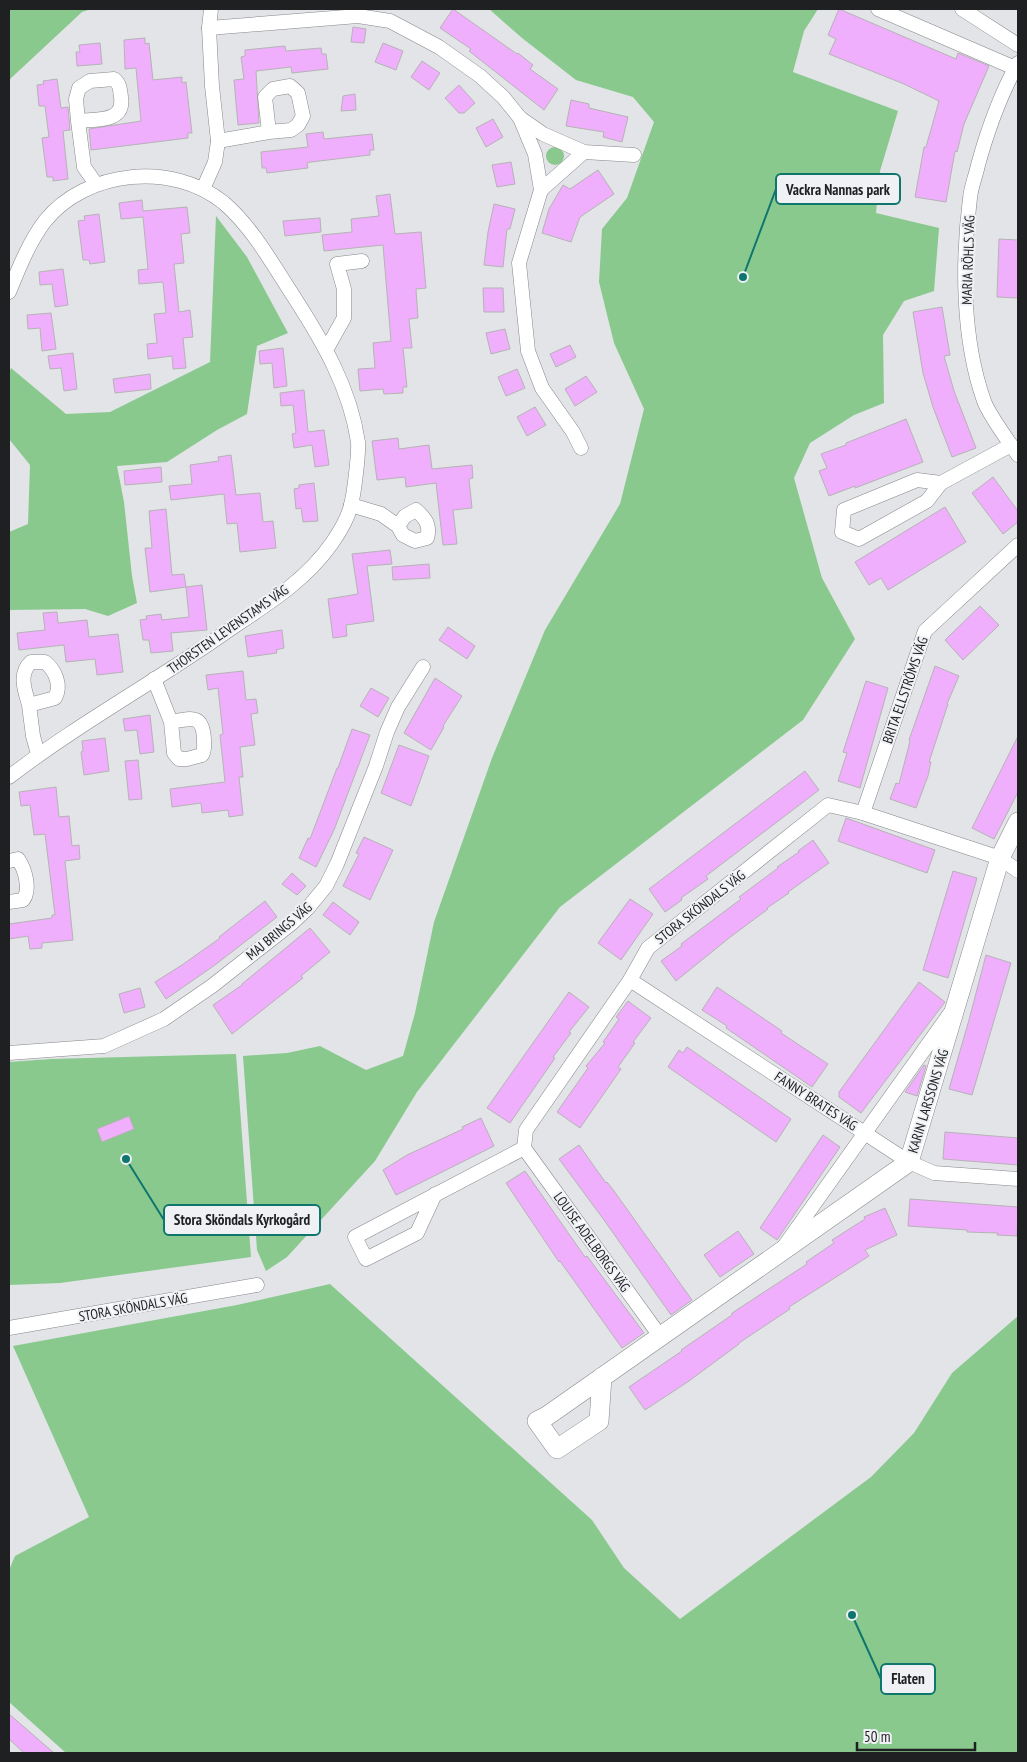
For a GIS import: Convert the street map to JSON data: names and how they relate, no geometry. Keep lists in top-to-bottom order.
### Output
{
  "streets": {
    "street": [
      "MARIA RÖHLS VÄG",
      "THORSTEN LEVENSTAMS VÄG",
      "BRITA ELLSTRÖMS VÄG",
      "STORA SKÖNDALS VÄG",
      "MAJ BRINGS VÄG",
      "FANNY BRATES VÄG",
      "KARIN LARSSONS VÄG",
      "LOUISE ADELBORGS VÄG"
    ]
  },
  "crossings": [
    ["BRITA ELLSTRÖMS VÄG", "STORA SKÖNDALS VÄG"],
    ["STORA SKÖNDALS VÄG", "FANNY BRATES VÄG"],
    ["STORA SKÖNDALS VÄG", "KARIN LARSSONS VÄG"],
    ["STORA SKÖNDALS VÄG", "LOUISE ADELBORGS VÄG"],
    ["FANNY BRATES VÄG", "KARIN LARSSONS VÄG"],
    ["KARIN LARSSONS VÄG", "LOUISE ADELBORGS VÄG"]
  ],
  "places": ["Vackra Nannas park", "Stora Sköndals Kyrkogård", "Flaten"],
  "scale_bar": "50 m"
}
